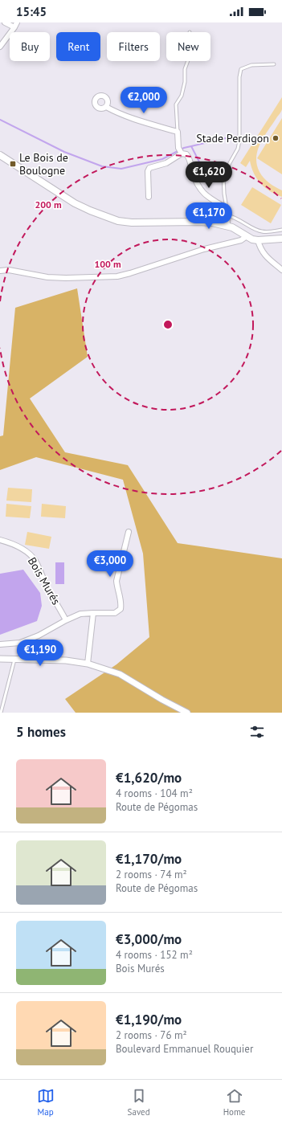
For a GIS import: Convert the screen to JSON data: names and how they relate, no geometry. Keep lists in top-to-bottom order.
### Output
{
  "streets": {
    "street": ["Bois Murés"]
  },
  "places": {
    "other": ["Stade Perdigon"],
    "transit": ["Le Bois de Boulogne"]
  },
  "page": {
    "status": "15:45",
    "chip": [
      "Buy",
      "Rent",
      "Filters",
      "New"
    ],
    "price": [
      "€2,000",
      "€1,620",
      "€1,170",
      "€3,000",
      "€1,190"
    ],
    "heading": "5 homes",
    "list": [
      {
        "name": "€1,620/mo",
        "note": "4 rooms · 104 m² · Route de Pégomas"
      },
      {
        "name": "€1,170/mo",
        "note": "2 rooms · 74 m² · Route de Pégomas"
      },
      {
        "name": "€3,000/mo",
        "note": "4 rooms · 152 m² · Bois Murés"
      },
      {
        "name": "€1,190/mo",
        "note": "2 rooms · 76 m² · Boulevard Emmanuel Rouquier"
      }
    ],
    "tabs": ["Map", "Saved", "Home"]
  },
  "rings": ["200 m", "100 m"]
}
